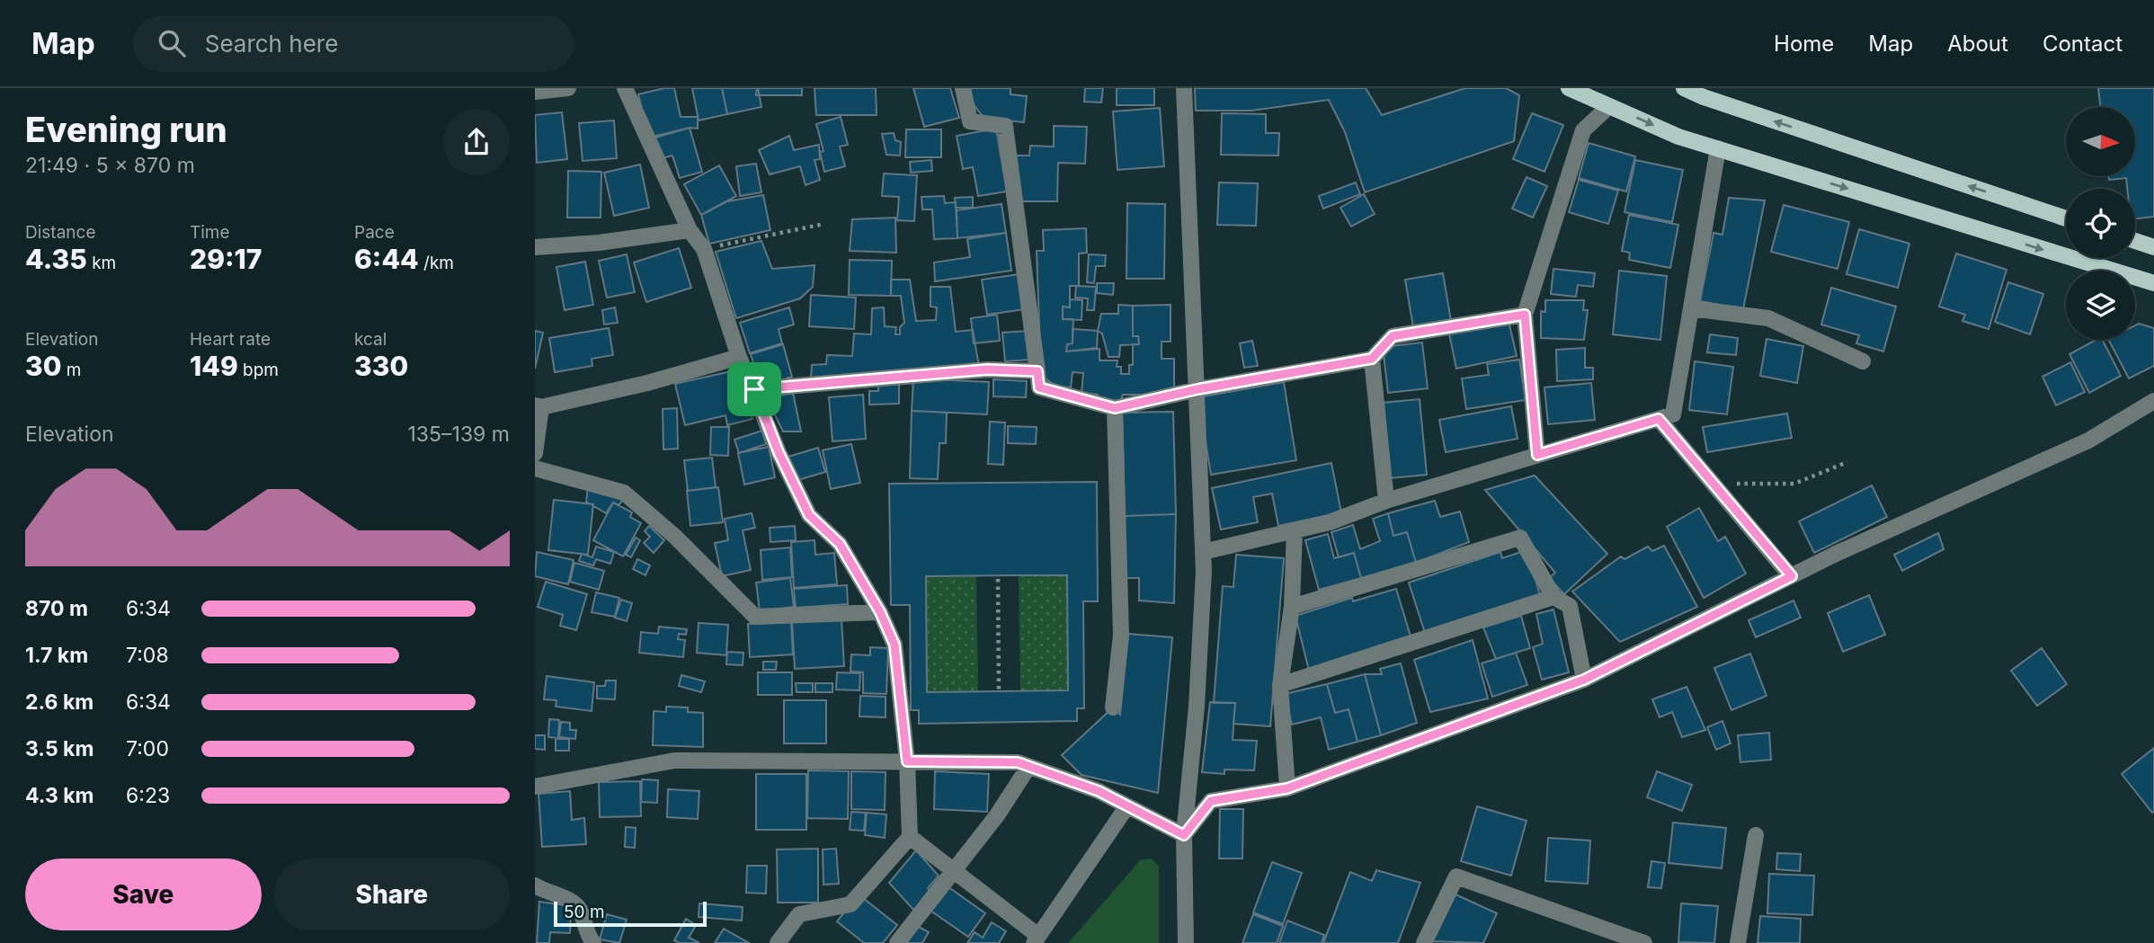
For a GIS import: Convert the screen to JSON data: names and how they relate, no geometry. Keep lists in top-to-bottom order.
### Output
{
  "scale_bar": "50 m",
  "north": "right",
  "page": {
    "header": "Map",
    "search": "Search here",
    "nav": [
      "Home",
      "Map",
      "About",
      "Contact"
    ],
    "heading": ["Evening run", "21:49 · 5 × 870 m"],
    "stats": [
      ["Distance", "4.35 km"],
      ["Time", "29:17"],
      ["Pace", "6:44 /km"],
      ["Elevation", "30 m"],
      ["Heart rate", "149 bpm"],
      ["kcal", "330"]
    ],
    "chart": ["Elevation", "135–139 m"],
    "list": [
      {
        "name": "870 m",
        "note": "6:34"
      },
      {
        "name": "1.7 km",
        "note": "7:08"
      },
      {
        "name": "2.6 km",
        "note": "6:34"
      },
      {
        "name": "3.5 km",
        "note": "7:00"
      },
      {
        "name": "4.3 km",
        "note": "6:23"
      }
    ],
    "buttons": ["Save", "Share"],
    "scale": "50 m"
  }
}
